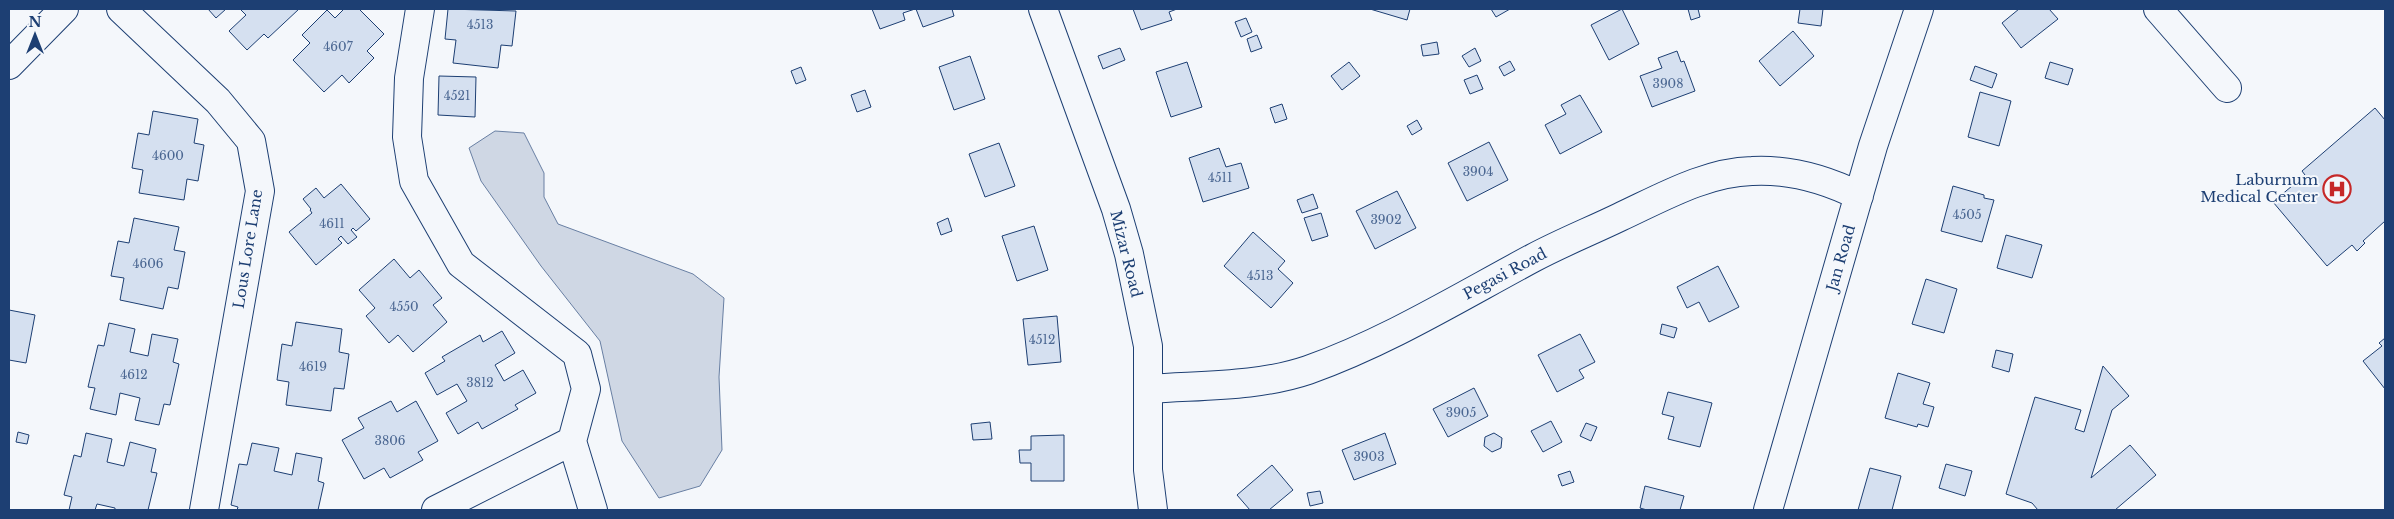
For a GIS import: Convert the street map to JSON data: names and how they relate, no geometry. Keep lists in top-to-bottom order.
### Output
{
  "streets": {
    "street": [
      "Lous Lore Lane",
      "Mizar Road",
      "Jan Road",
      "Pegasi Road"
    ]
  },
  "crossings": [
    ["Mizar Road", "Pegasi Road"],
    ["Jan Road", "Pegasi Road"]
  ],
  "places": {
    "hospital": ["Laburnum Medical Center"]
  },
  "house_numbers": [
    "4513",
    "4607",
    "3908",
    "4521",
    "4600",
    "3904",
    "4511",
    "4505",
    "3902",
    "4611",
    "4606",
    "4513",
    "4550",
    "4512",
    "4619",
    "4612",
    "3812",
    "3905",
    "3806",
    "3903"
  ],
  "north": "top"
}
